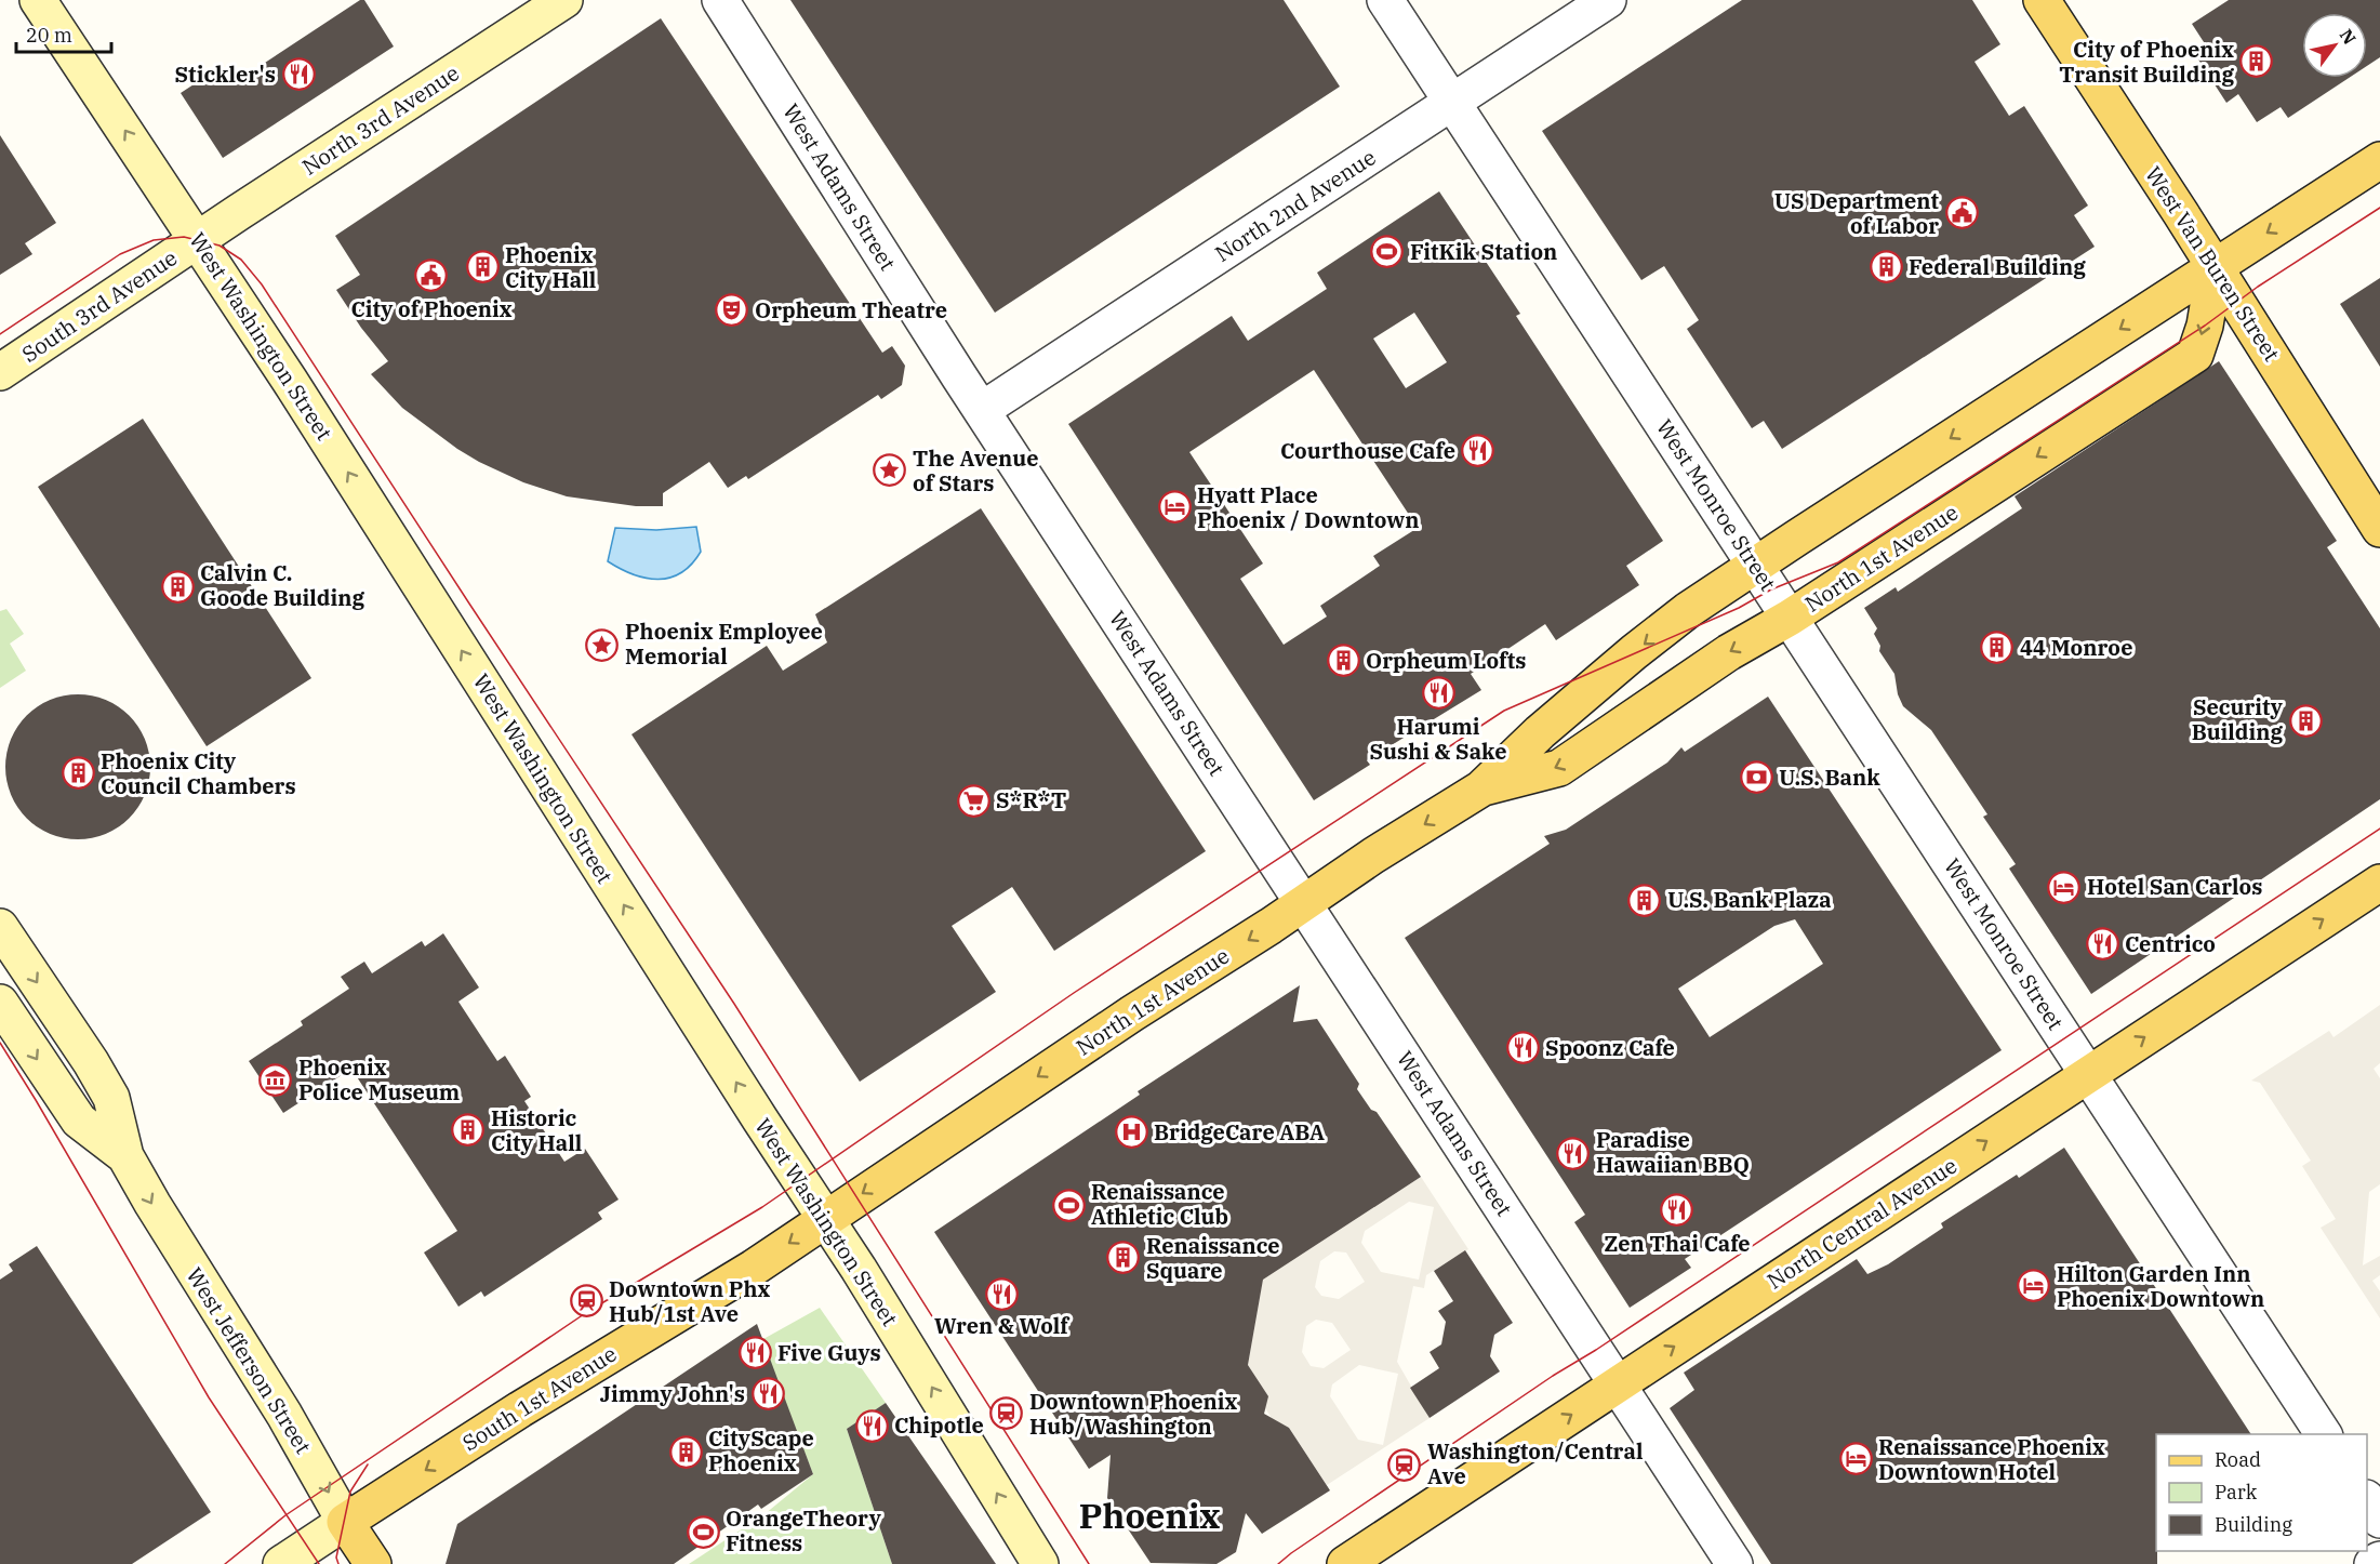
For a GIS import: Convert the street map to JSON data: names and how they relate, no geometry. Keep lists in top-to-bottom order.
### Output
{
  "streets": {
    "main road": [
      "North 3rd Avenue",
      "West Van Buren Street",
      "South 3rd Avenue",
      "West Washington Street",
      "North 1st Avenue",
      "North Central Avenue",
      "West Jefferson Street",
      "South 1st Avenue"
    ],
    "street": ["West Adams Street", "North 2nd Avenue", "West Monroe Street"]
  },
  "crossings": [
    ["North 3rd Avenue", "South 3rd Avenue"],
    ["North 3rd Avenue", "West Washington Street"],
    ["West Adams Street", "North 2nd Avenue"],
    ["West Adams Street", "North 1st Avenue"],
    ["West Adams Street", "North Central Avenue"],
    ["North 2nd Avenue", "West Monroe Street"],
    ["West Van Buren Street", "North 1st Avenue"],
    ["South 3rd Avenue", "West Washington Street"],
    ["West Washington Street", "North 1st Avenue"],
    ["West Washington Street", "South 1st Avenue"],
    ["West Monroe Street", "North 1st Avenue"],
    ["West Monroe Street", "North Central Avenue"],
    ["North 1st Avenue", "South 1st Avenue"],
    ["West Jefferson Street", "South 1st Avenue"]
  ],
  "one_way": [
    "West Washington Street",
    "North 1st Avenue",
    "North Central Avenue",
    "West Jefferson Street",
    "South 1st Avenue"
  ],
  "districts": ["Phoenix"],
  "places": {
    "building": [
      "City of Phoenix Transit Building",
      "Phoenix City Hall",
      "Federal Building",
      "Calvin C. Goode Building",
      "44 Monroe",
      "Orpheum Lofts",
      "Security Building",
      "Phoenix City Council Chambers",
      "U.S. Bank Plaza",
      "Historic City Hall",
      "Renaissance Square",
      "CityScape Phoenix"
    ],
    "restaurant": [
      "Stickler's",
      "Courthouse Cafe",
      "Harumi Sushi & Sake",
      "Centrico",
      "Spoonz Cafe",
      "Paradise Hawaiian BBQ",
      "Zen Thai Cafe",
      "Wren & Wolf",
      "Five Guys",
      "Jimmy John's",
      "Chipotle"
    ],
    "public building": ["US Department of Labor", "City of Phoenix"],
    "sports": ["FitKik Station", "Renaissance Athletic Club", "OrangeTheory Fitness"],
    "theatre": ["Orpheum Theatre"],
    "place": ["The Avenue of Stars", "Phoenix Employee Memorial"],
    "hotel": [
      "Hyatt Place Phoenix / Downtown",
      "Hotel San Carlos",
      "Hilton Garden Inn Phoenix Downtown",
      "Renaissance Phoenix Downtown Hotel"
    ],
    "bank": ["U.S. Bank"],
    "supermarket": ["S*R*T"],
    "museum": ["Phoenix Police Museum"],
    "hospital": ["BridgeCare ABA"],
    "station": ["Downtown Phx Hub/1st Ave", "Downtown Phoenix Hub/Washington", "Washington/Central Ave"]
  },
  "legend": ["Road", "Park", "Building"],
  "scale_bar": "20 m",
  "north": "top right"
}
